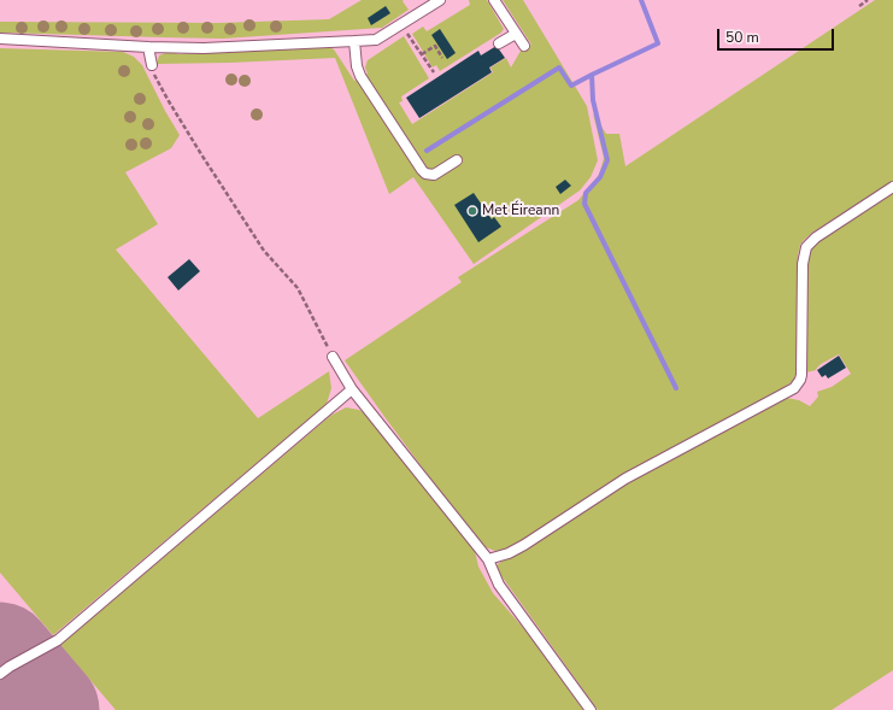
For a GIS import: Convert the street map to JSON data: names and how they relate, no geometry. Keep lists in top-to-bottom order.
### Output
{
  "places": ["Met Éireann"],
  "scale_bar": "50 m"
}
